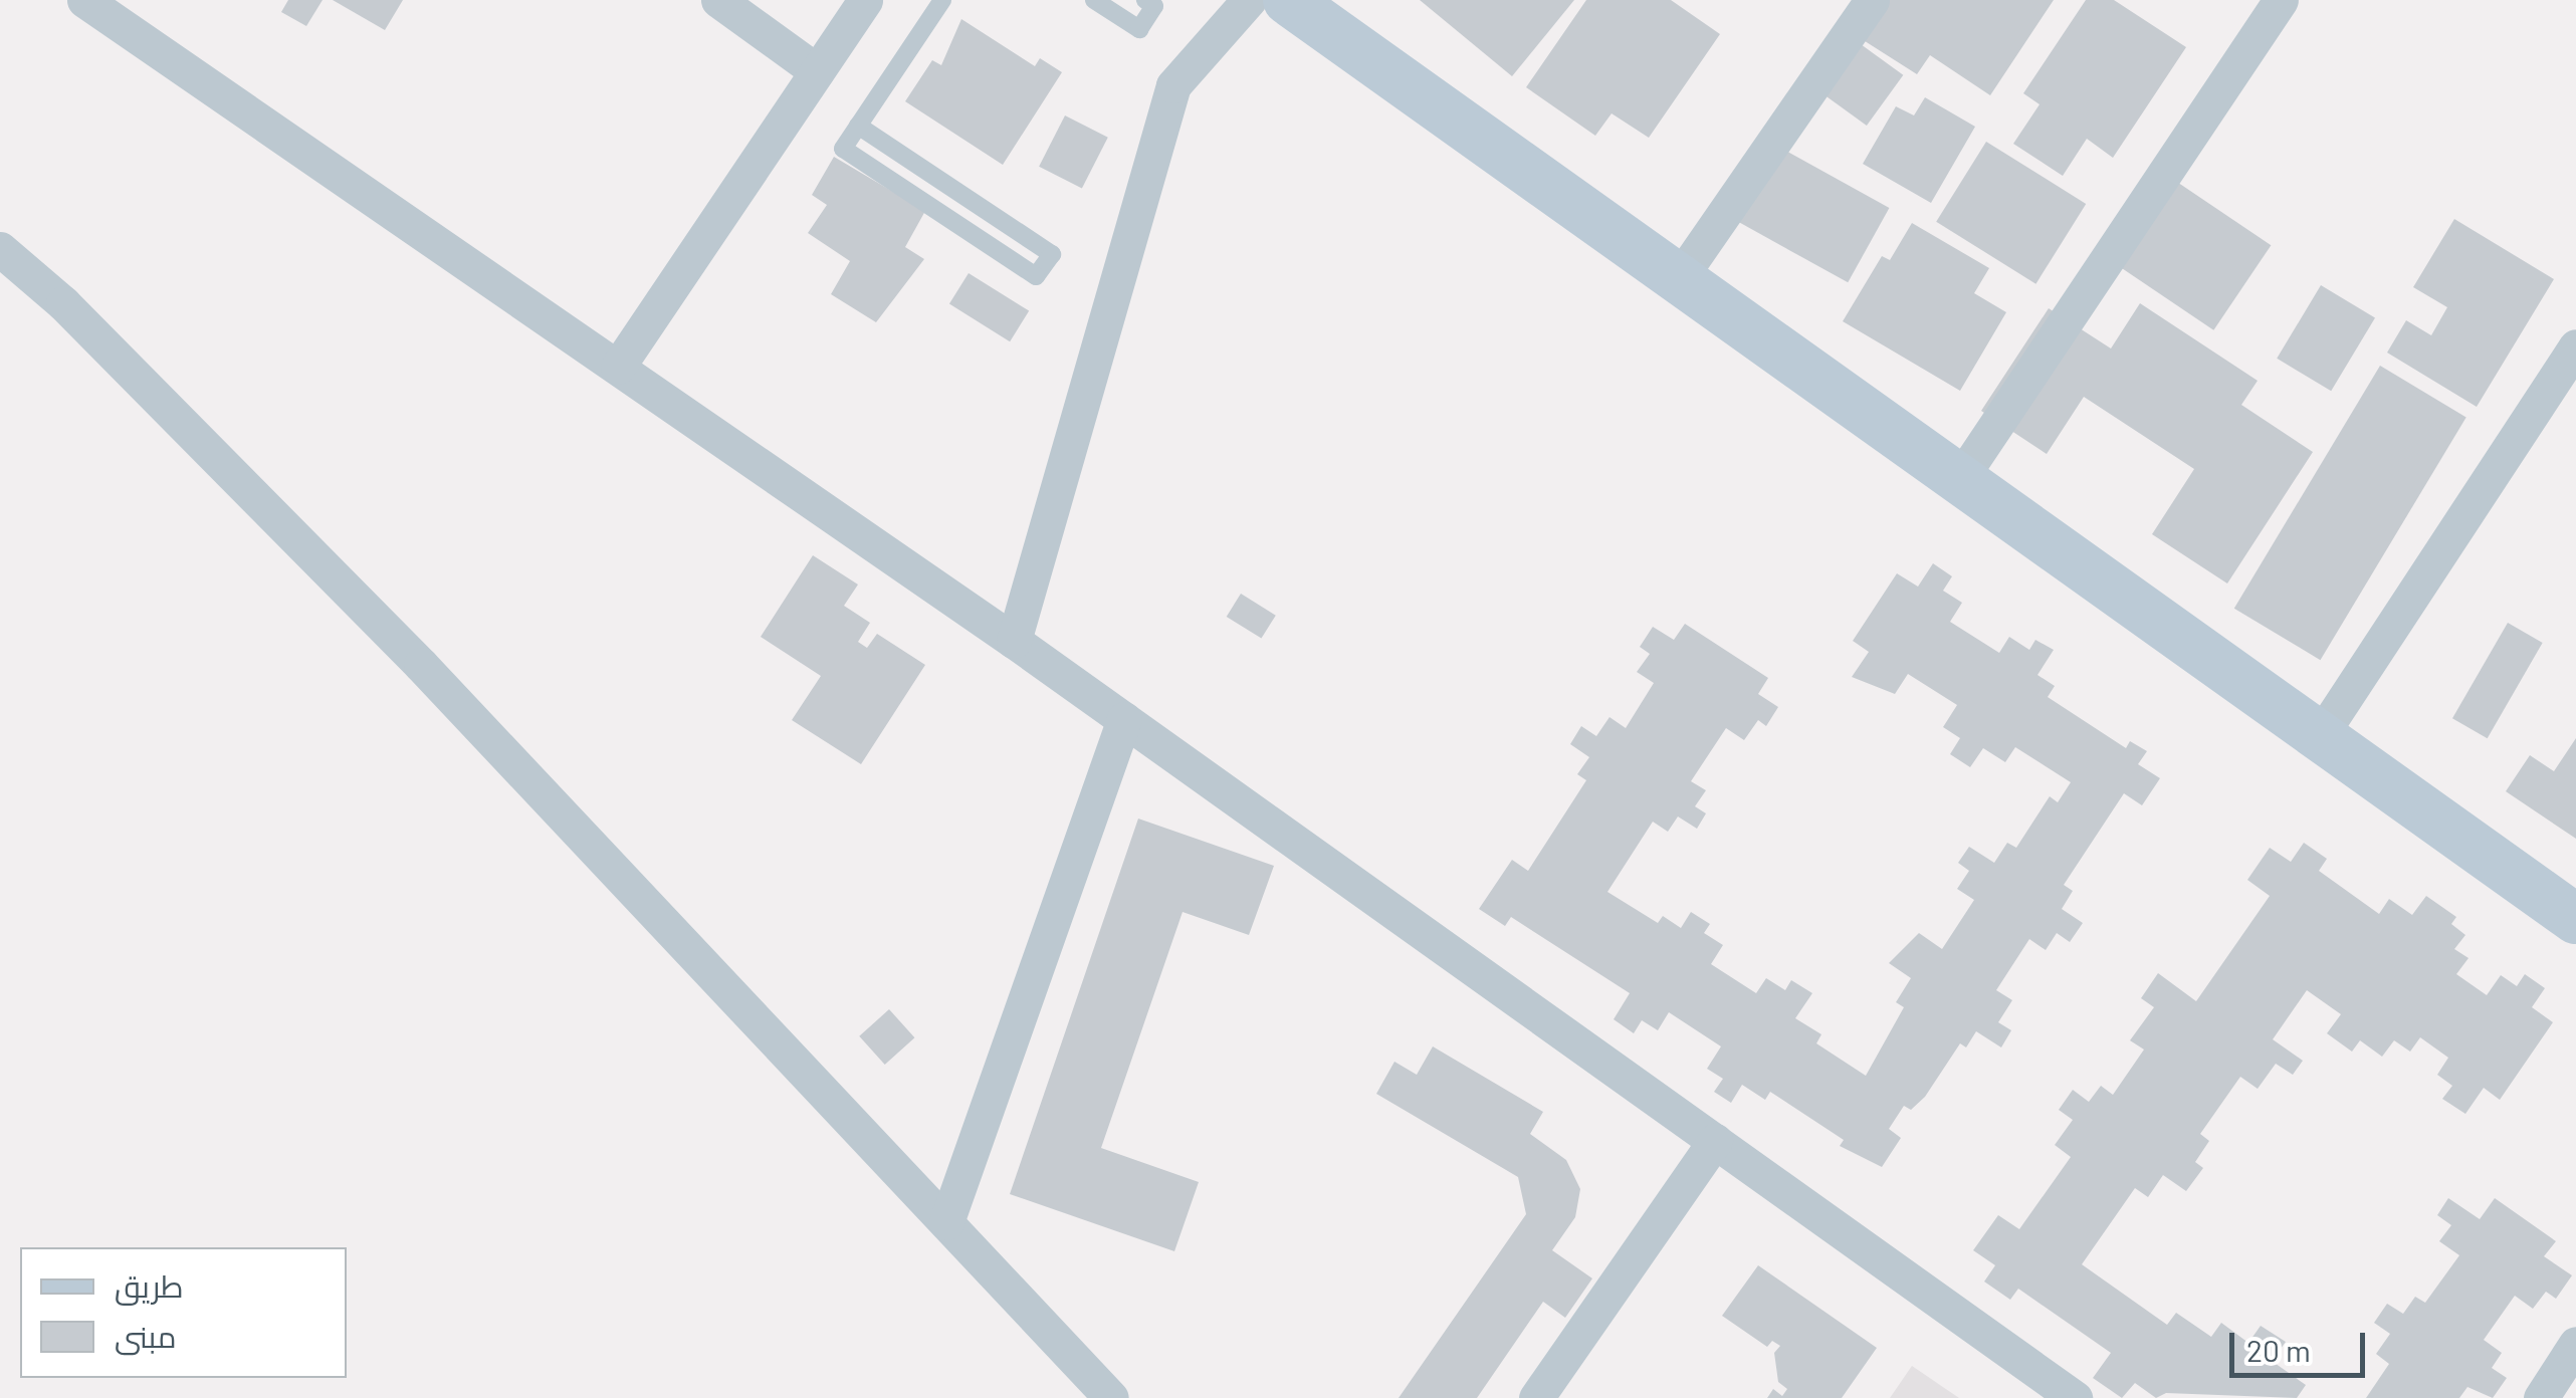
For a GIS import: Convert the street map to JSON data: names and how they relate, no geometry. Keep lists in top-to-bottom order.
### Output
{
  "legend": ["طريق", "مبنى"],
  "scale_bar": "20 m"
}
